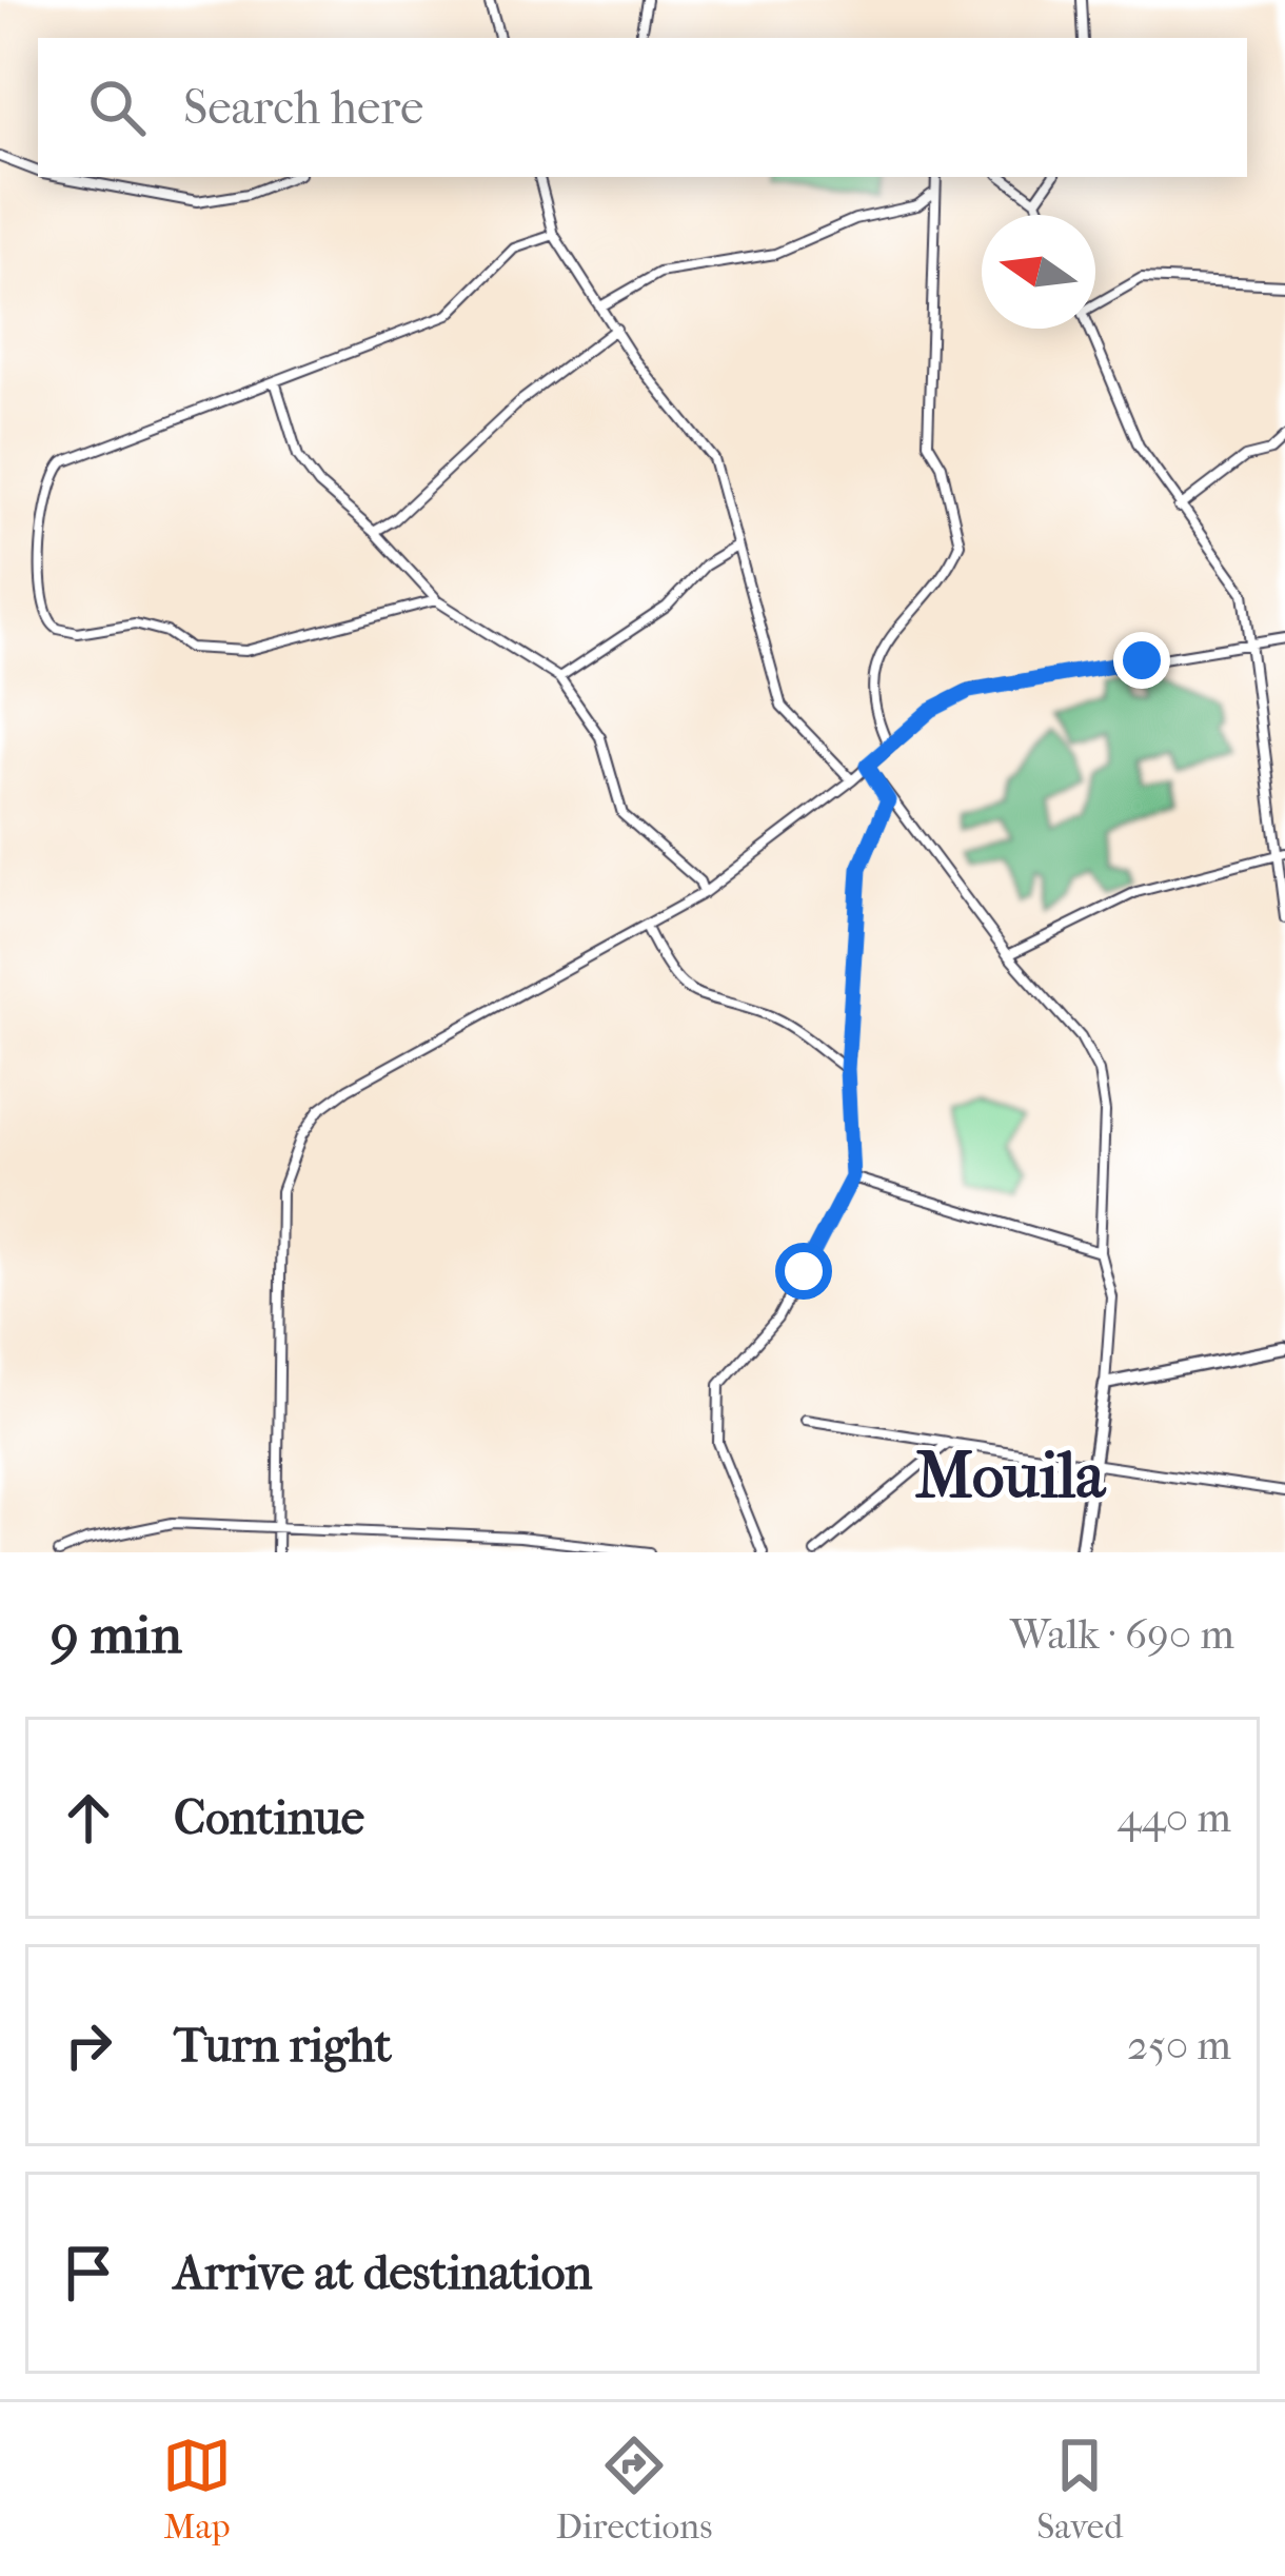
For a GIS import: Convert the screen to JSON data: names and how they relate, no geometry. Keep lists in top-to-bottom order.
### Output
{
  "districts": ["Mouila"],
  "north": "left",
  "page": {
    "search": "Search here",
    "heading": ["9 min", "Walk · 690 m"],
    "list": [
      ["Continue", "440 m"],
      ["Turn right", "250 m"],
      "Arrive at destination"
    ],
    "nav": ["Map", "Directions", "Saved"]
  }
}
